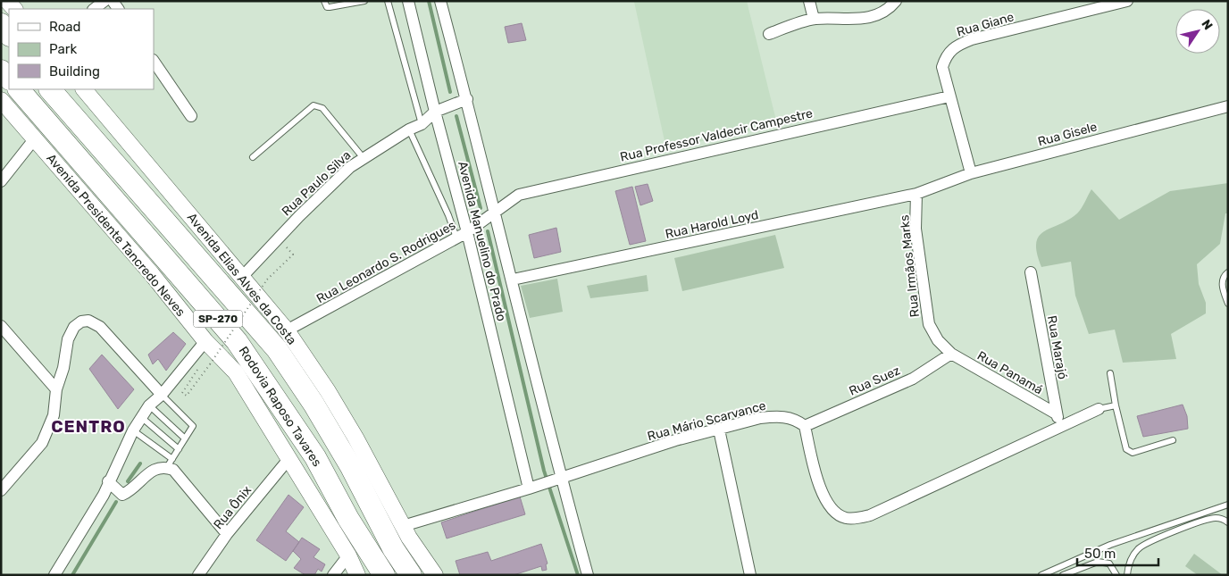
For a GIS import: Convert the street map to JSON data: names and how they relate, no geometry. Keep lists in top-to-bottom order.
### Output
{
  "streets": {
    "highway": ["SP-270", "Rodovia Raposo Tavares"],
    "main road": ["Avenida Presidente Tancredo Neves", "Avenida Elias Alves da Costa"],
    "street": [
      "Rua Giane",
      "Rua Gisele",
      "Rua Professor Valdecir Campestre",
      "Rua Paulo Silva",
      "Rua Harold Loyd",
      "Avenida Manuelino do Prado",
      "Rua Leonardo S. Rodrigues",
      "Rua Irmãos Marks",
      "Rua Marajó",
      "Rua Panamá",
      "Rua Suez",
      "Rua Mário Scarvance",
      "Rua Ônix"
    ]
  },
  "crossings": [
    ["Rua Giane", "Rua Gisele"],
    ["Rua Giane", "Rua Professor Valdecir Campestre"],
    ["Rua Gisele", "Rua Harold Loyd"],
    ["Rua Gisele", "Rua Irmãos Marks"],
    ["Rua Professor Valdecir Campestre", "Avenida Manuelino do Prado"],
    ["Rua Professor Valdecir Campestre", "Rua Leonardo S. Rodrigues"],
    ["Rua Paulo Silva", "Avenida Manuelino do Prado"],
    ["Rua Paulo Silva", "Avenida Elias Alves da Costa"],
    ["Rua Harold Loyd", "Avenida Manuelino do Prado"],
    ["Rua Harold Loyd", "Rua Irmãos Marks"],
    ["Avenida Presidente Tancredo Neves", "Rua Ônix"],
    ["Avenida Manuelino do Prado", "Rua Leonardo S. Rodrigues"],
    ["Avenida Manuelino do Prado", "Rua Mário Scarvance"],
    ["Rua Leonardo S. Rodrigues", "Avenida Elias Alves da Costa"],
    ["Rua Irmãos Marks", "Rua Panamá"],
    ["Rua Irmãos Marks", "Rua Suez"],
    ["Avenida Elias Alves da Costa", "Rua Mário Scarvance"],
    ["Rua Marajó", "Rua Panamá"],
    ["Rua Panamá", "Rua Suez"],
    ["Rua Suez", "Rua Mário Scarvance"]
  ],
  "districts": ["CENTRO"],
  "legend": ["Road", "Park", "Building"],
  "scale_bar": "50 m",
  "north": "top right"
}
